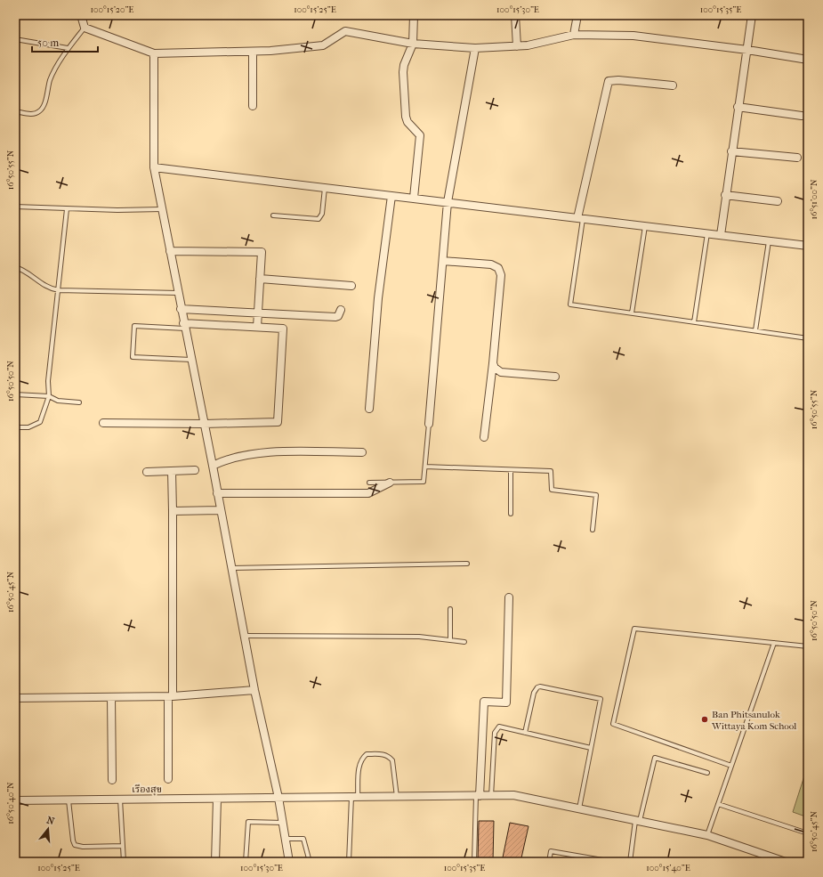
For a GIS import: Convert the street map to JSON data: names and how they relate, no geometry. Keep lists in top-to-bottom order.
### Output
{
  "streets": {
    "street": ["เรืองสุข"]
  },
  "places": ["Ban Phitsanulok Wittaya Kom School"],
  "scale_bar": "50 m",
  "north": "top",
  "coordinates": [
    "100°15'20\"E",
    "100°15'25\"E",
    "100°15'30\"E",
    "100°15'35\"E",
    "16°50'55\"N",
    "16°51'00\"N",
    "16°50'50\"N",
    "16°50'45\"N",
    "16°50'40\"N",
    "100°15'40\"E"
  ]
}
